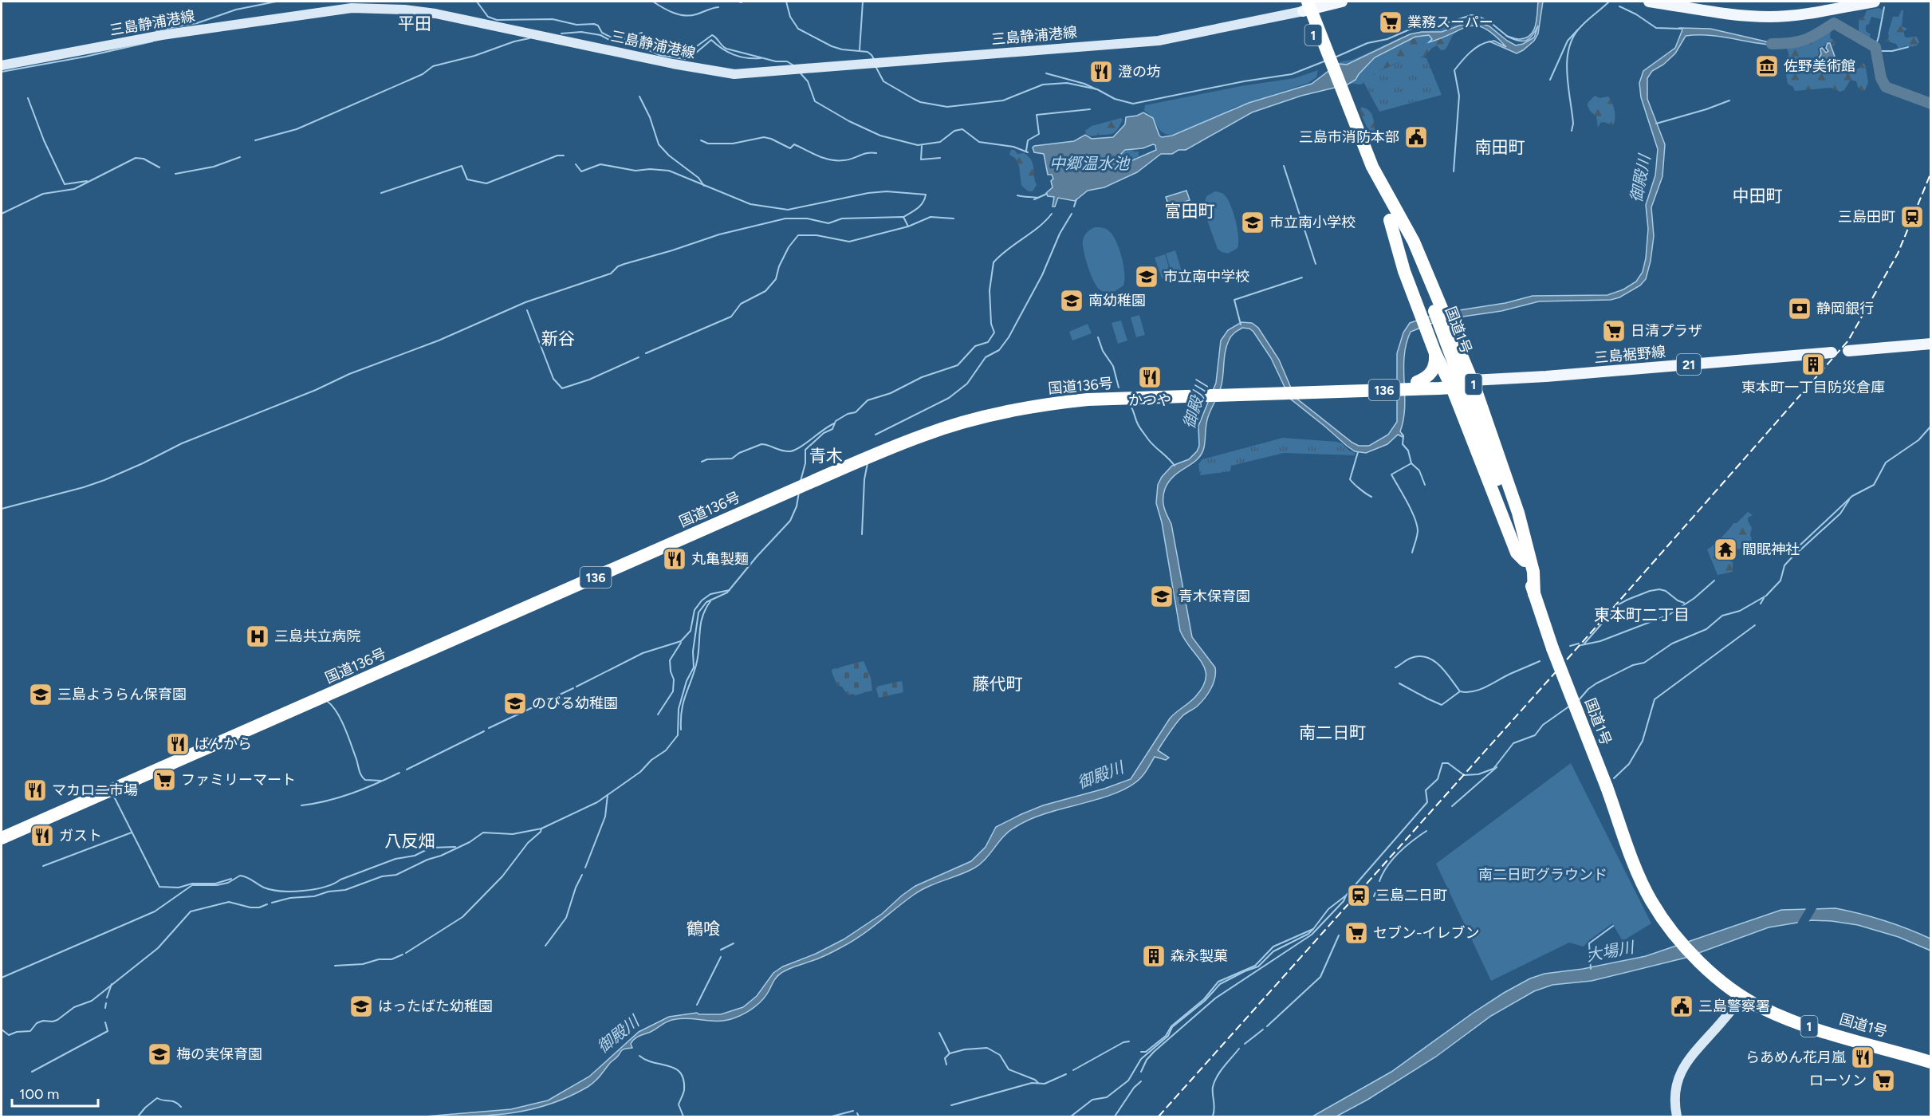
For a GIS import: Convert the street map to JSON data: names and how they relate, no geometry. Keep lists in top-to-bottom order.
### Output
{
  "streets": {
    "highway": [
      "1",
      "国道1号",
      "国道136号",
      "136"
    ],
    "main road": ["三島静浦港線", "三島裾野線", "21"]
  },
  "crossings": [
    ["三島静浦港線", "国道1号"],
    ["1", "国道1号"],
    ["1", "三島裾野線"],
    ["1", "国道136号"],
    ["三島裾野線", "国道136号"]
  ],
  "districts": [
    "平田",
    "南田町",
    "中田町",
    "富田町",
    "新谷",
    "青木",
    "東本町二丁目",
    "藤代町",
    "南二日町",
    "八反畑",
    "鶴喰"
  ],
  "water": ["中郷温水池", "御殿川", "大場川"],
  "parks": ["南二日町グラウンド"],
  "places": {
    "supermarket": [
      "業務スーパー",
      "日清プラザ",
      "ファミリーマート",
      "セブン-イレブン",
      "ローソン"
    ],
    "museum": ["佐野美術館"],
    "restaurant": [
      "澄の坊",
      "かつや",
      "丸亀製麺",
      "ばんから",
      "マカロニ市場",
      "ガスト",
      "らあめん花月嵐"
    ],
    "public building": ["三島市消防本部", "三島警察署"],
    "station": ["三島田町", "三島二日町"],
    "school or university": [
      "市立南小学校",
      "市立南中学校",
      "南幼稚園",
      "青木保育園",
      "三島ようらん保育園",
      "のびる幼稚園",
      "はったばた幼稚園",
      "梅の実保育園"
    ],
    "bank": ["静岡銀行"],
    "building": ["東本町一丁目防災倉庫", "森永製菓"],
    "temple": ["間眠神社"],
    "hospital": ["三島共立病院"]
  },
  "scale_bar": "100 m"
}
